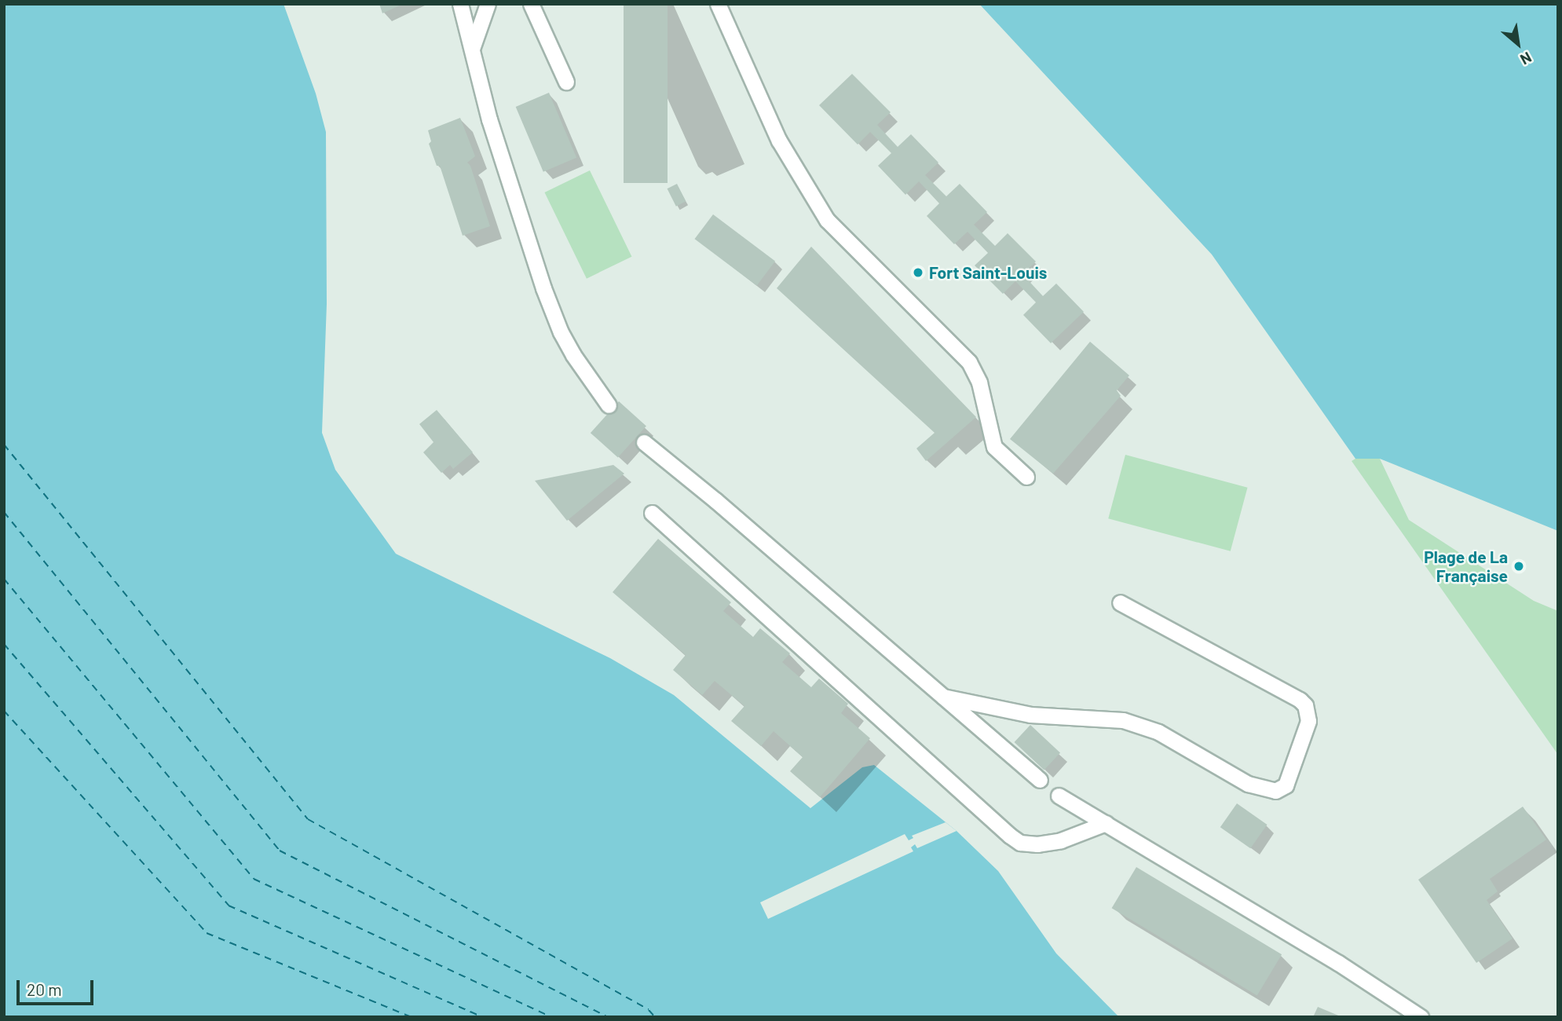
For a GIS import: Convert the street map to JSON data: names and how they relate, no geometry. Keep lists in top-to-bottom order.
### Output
{
  "places": ["Fort Saint-Louis", "Plage de La Française"],
  "scale_bar": "20 m",
  "north": "bottom right"
}
